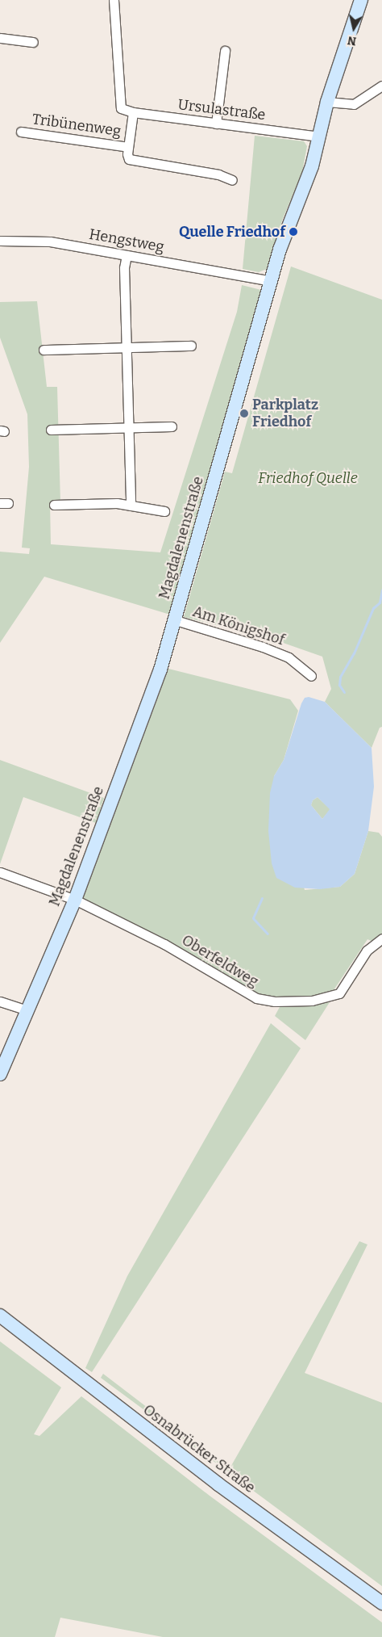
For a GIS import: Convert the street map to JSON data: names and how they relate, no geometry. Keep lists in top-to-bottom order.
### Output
{
  "streets": {
    "street": [
      "Ursulastraße",
      "Tribünenweg",
      "Hengstweg",
      "Magdalenenstraße",
      "Am Königshof",
      "Oberfeldweg",
      "Osnabrücker Straße"
    ]
  },
  "crossings": [
    ["Ursulastraße", "Tribünenweg"],
    ["Ursulastraße", "Magdalenenstraße"],
    ["Hengstweg", "Magdalenenstraße"],
    ["Magdalenenstraße", "Am Königshof"],
    ["Magdalenenstraße", "Oberfeldweg"]
  ],
  "parks": ["Friedhof Quelle"],
  "places": ["Quelle Friedhof", "Parkplatz Friedhof"],
  "north": "bottom"
}
